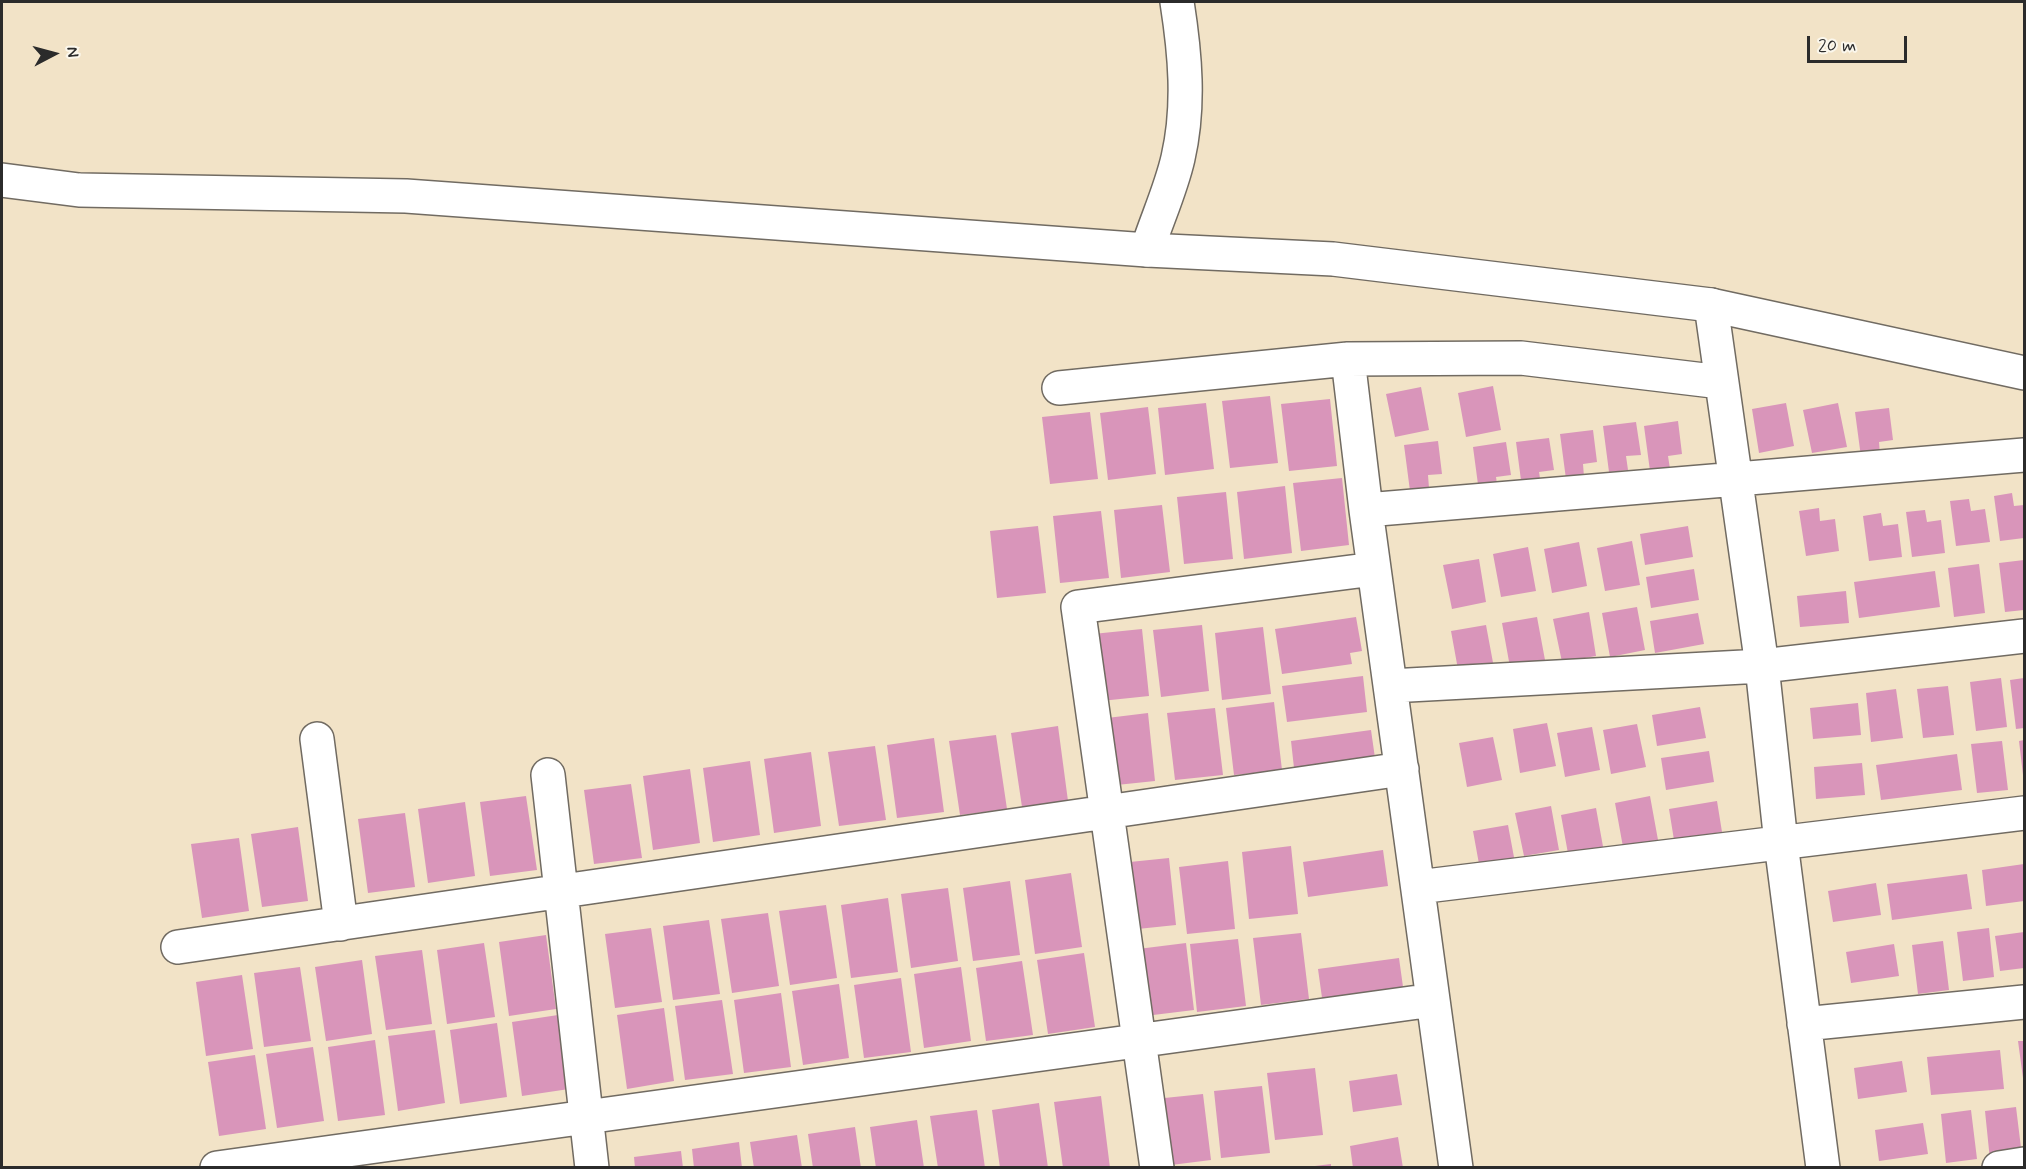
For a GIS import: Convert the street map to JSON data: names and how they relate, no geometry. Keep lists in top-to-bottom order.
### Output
{
  "scale_bar": "20 m",
  "north": "right"
}
